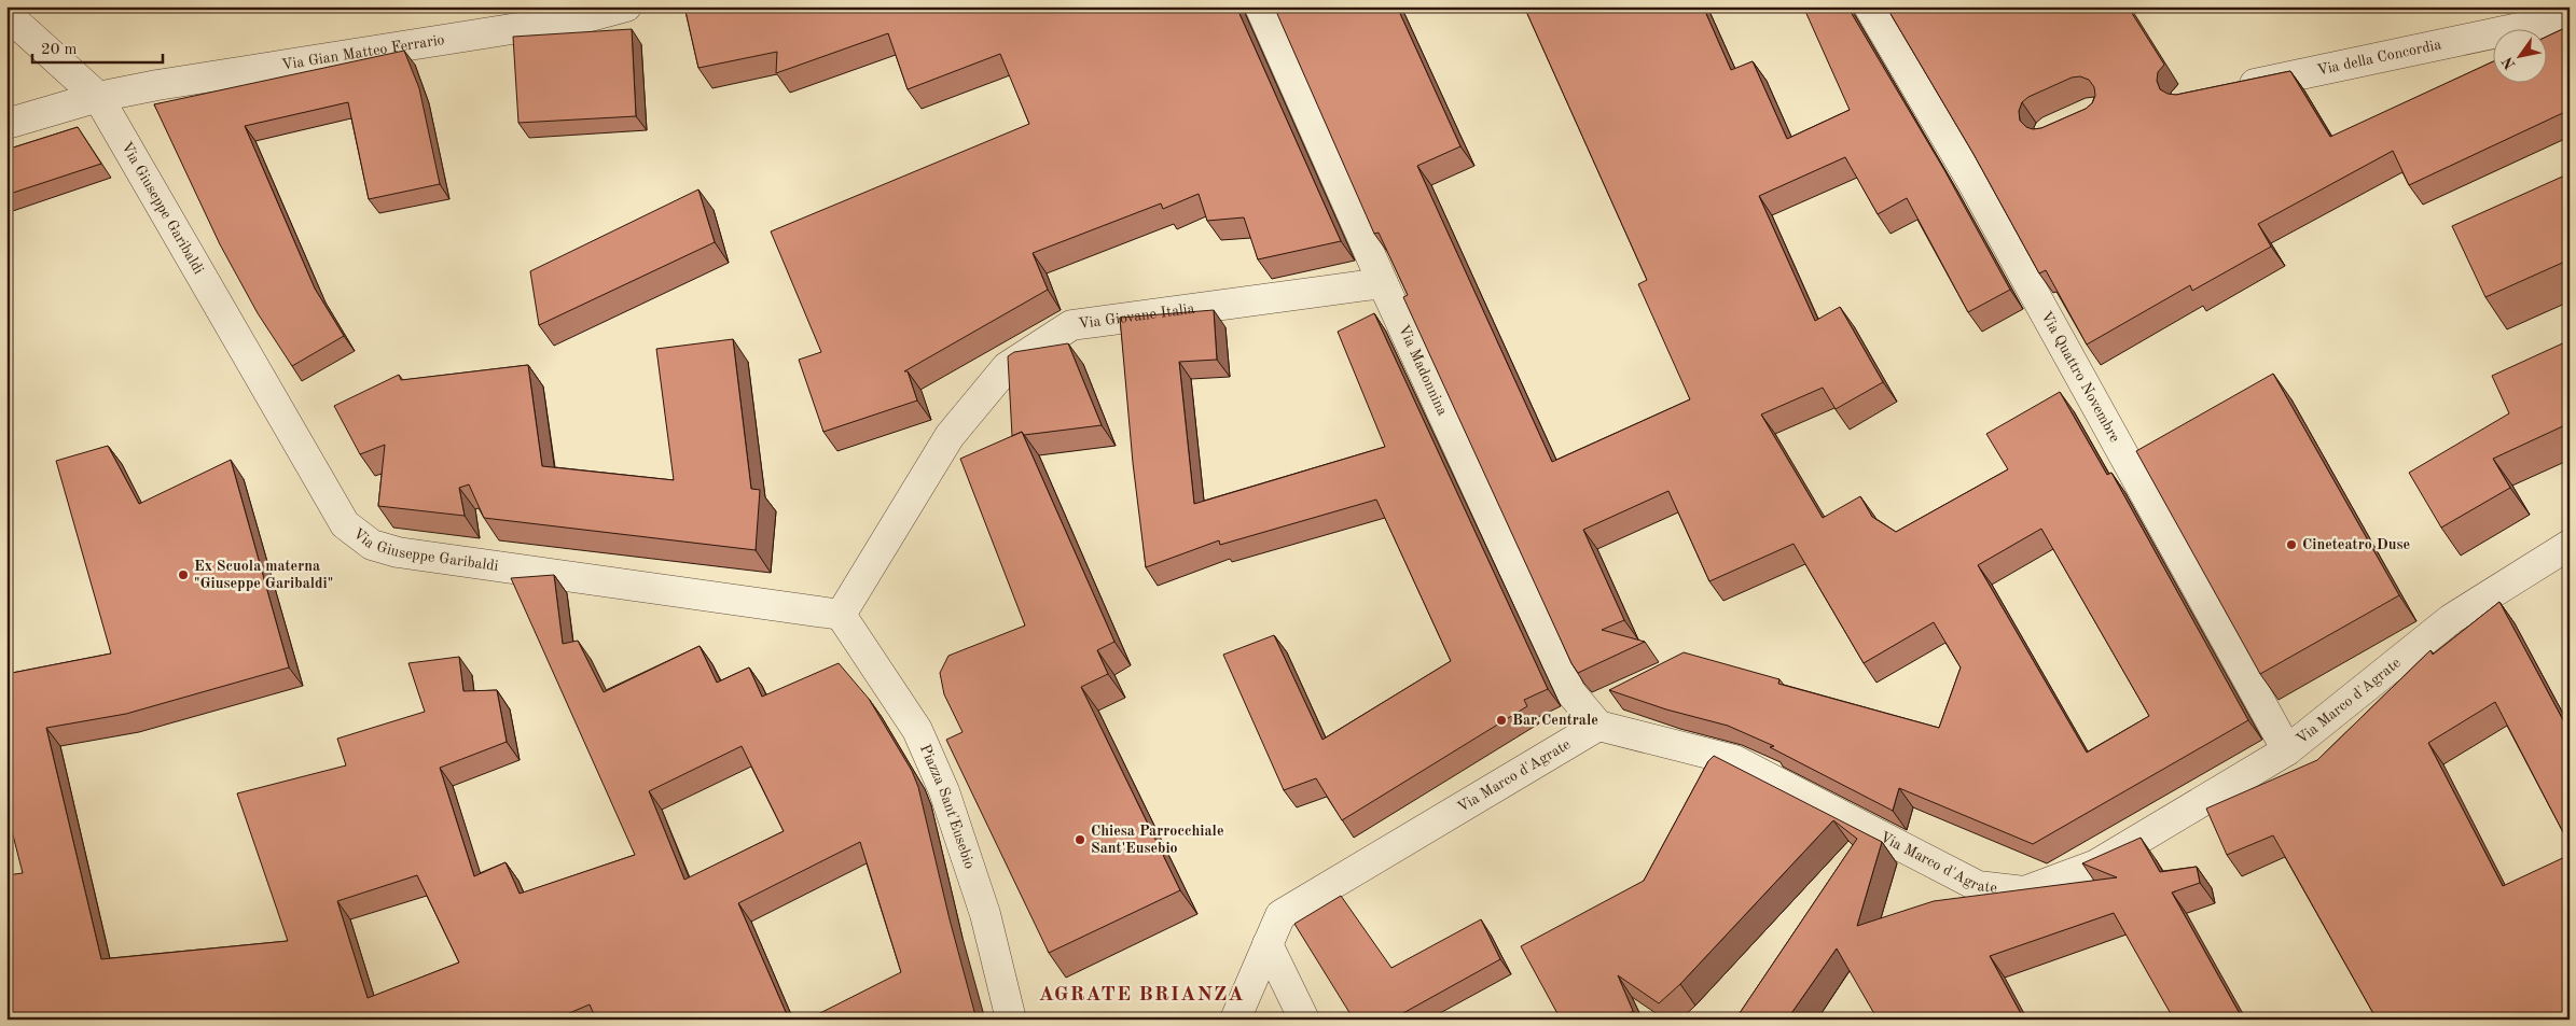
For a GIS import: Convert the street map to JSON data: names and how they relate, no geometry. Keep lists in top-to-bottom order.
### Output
{
  "streets": {
    "street": [
      "Via Gian Matteo Ferrario",
      "Via della Concordia",
      "Via Giuseppe Garibaldi",
      "Via Giovane Italia",
      "Via Madonnina",
      "Via Quattro Novembre",
      "Via Marco d'Agrate",
      "Piazza Sant'Eusebio"
    ]
  },
  "crossings": [
    ["Via Gian Matteo Ferrario", "Via Giuseppe Garibaldi"],
    ["Via Giuseppe Garibaldi", "Via Giovane Italia"],
    ["Via Giuseppe Garibaldi", "Piazza Sant'Eusebio"],
    ["Via Giovane Italia", "Via Madonnina"],
    ["Via Giovane Italia", "Piazza Sant'Eusebio"],
    ["Via Madonnina", "Via Marco d'Agrate"],
    ["Via Quattro Novembre", "Via Marco d'Agrate"]
  ],
  "districts": ["AGRATE BRIANZA"],
  "places": [
    "Cineteatro Duse",
    "Ex Scuola materna \"Giuseppe Garibaldi\"",
    "Bar Centrale",
    "Chiesa Parrocchiale Sant'Eusebio"
  ],
  "scale_bar": "20 m",
  "north": "bottom left"
}
